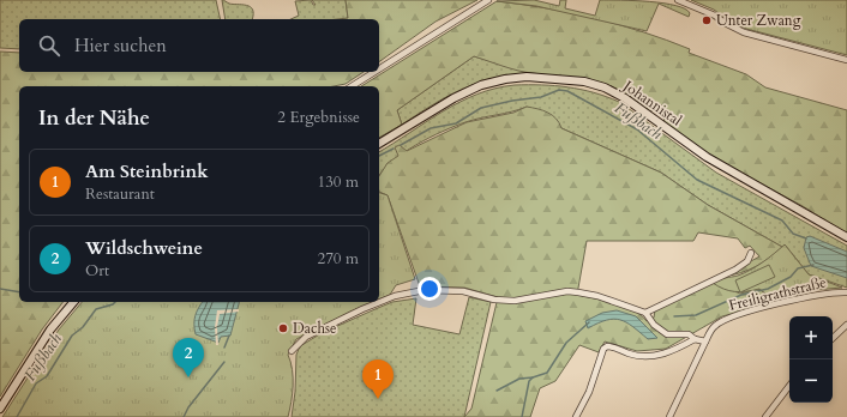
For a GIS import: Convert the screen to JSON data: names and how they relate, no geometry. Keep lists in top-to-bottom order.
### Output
{
  "streets": {
    "main road": ["Johannistal"],
    "street": ["Freiligrathstraße"]
  },
  "water": ["Fußbach"],
  "places": ["Unter Zwang", "Dachse"],
  "page": {
    "search": "Hier suchen",
    "heading": ["In der Nähe", "2 Ergebnisse"],
    "list": [
      {
        "mark": "1",
        "name": "Am Steinbrink",
        "note": "Restaurant",
        "value": "130 m"
      },
      {
        "mark": "2",
        "name": "Wildschweine",
        "note": "Ort",
        "value": "270 m"
      }
    ],
    "map_buttons": ["+", "−"],
    "pins": ["2", "1"]
  }
}
